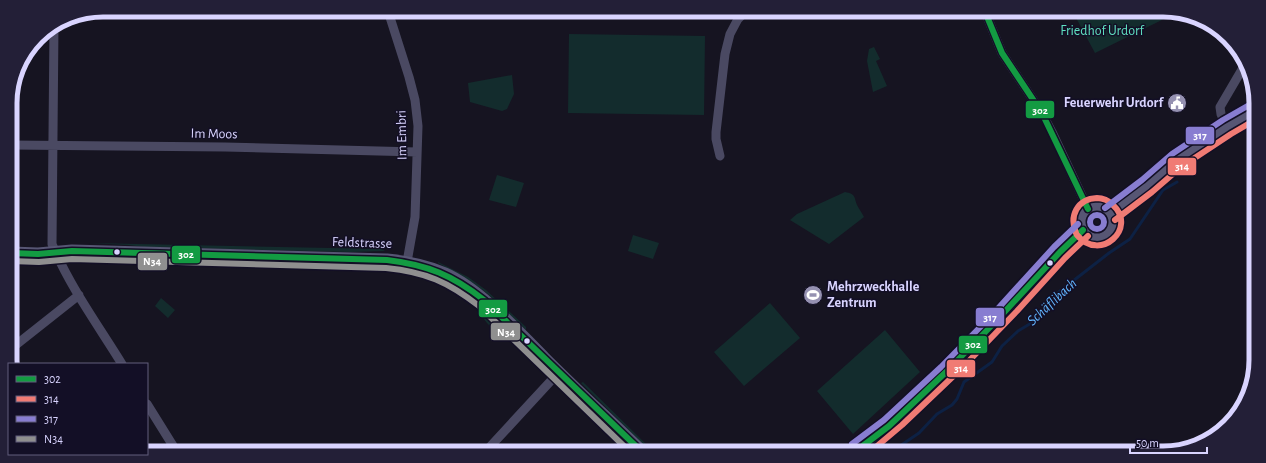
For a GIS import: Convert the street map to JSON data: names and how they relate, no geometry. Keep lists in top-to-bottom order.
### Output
{
  "streets": {
    "main road": ["Feldstrasse"],
    "street": ["Im Moos", "Im Embri"]
  },
  "crossings": [
    ["Im Moos", "Im Embri"],
    ["Im Embri", "Feldstrasse"]
  ],
  "water": ["Schäflibach"],
  "parks": ["Friedhof Urdorf"],
  "places": {
    "public building": ["Feuerwehr Urdorf"],
    "sports": ["Mehrzweckhalle Zentrum"]
  },
  "lines": [
    "transit line 302",
    "transit line 317",
    "transit line 314",
    "transit line N34"
  ],
  "legend": [
    "302",
    "314",
    "317",
    "N34"
  ],
  "scale_bar": "50 m"
}
